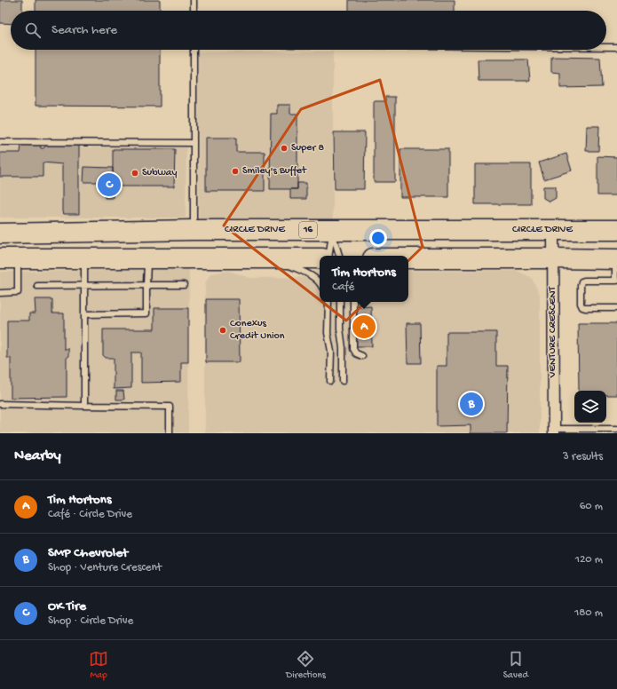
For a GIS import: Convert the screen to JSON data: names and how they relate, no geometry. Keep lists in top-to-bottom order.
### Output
{
  "streets": {
    "highway": ["CIRCLE DRIVE", "16"],
    "street": ["VENTURE CRESCENT"]
  },
  "crossings": [
    ["CIRCLE DRIVE", "VENTURE CRESCENT"]
  ],
  "places": [
    "Super 8",
    "Smiley's Buffet",
    "Subway",
    "Conexus Credit Union"
  ],
  "page": {
    "search": "Search here",
    "pins": ["C", "A", "B"],
    "popup": ["Tim Hortons", "Café"],
    "heading": ["Nearby", "3 results"],
    "list": [
      {
        "mark": "A",
        "name": "Tim Hortons",
        "note": "Café · Circle Drive",
        "value": "60 m"
      },
      {
        "mark": "B",
        "name": "SMP Chevrolet",
        "note": "Shop · Venture Crescent",
        "value": "120 m"
      },
      {
        "mark": "C",
        "name": "OK Tire",
        "note": "Shop · Circle Drive",
        "value": "180 m"
      }
    ],
    "nav": ["Map", "Directions", "Saved"]
  }
}
